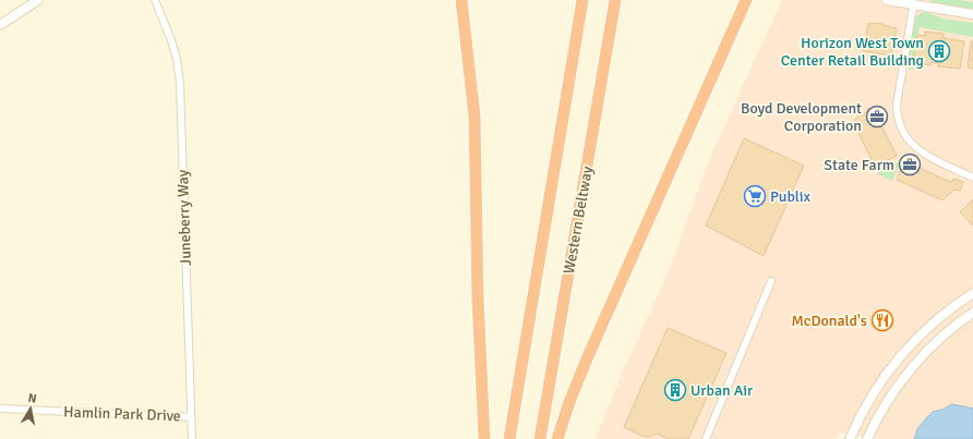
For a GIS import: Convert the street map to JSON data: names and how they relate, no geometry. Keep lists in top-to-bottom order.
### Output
{
  "streets": {
    "highway": ["Western Beltway"],
    "street": ["Juneberry Way", "Hamlin Park Drive"]
  },
  "crossings": [
    ["Juneberry Way", "Hamlin Park Drive"]
  ],
  "places": {
    "building": ["Horizon West Town Center Retail Building", "Urban Air"],
    "office": ["Boyd Development Corporation", "State Farm"],
    "supermarket": ["Publix"],
    "restaurant": ["McDonald's"]
  },
  "north": "top"
}
